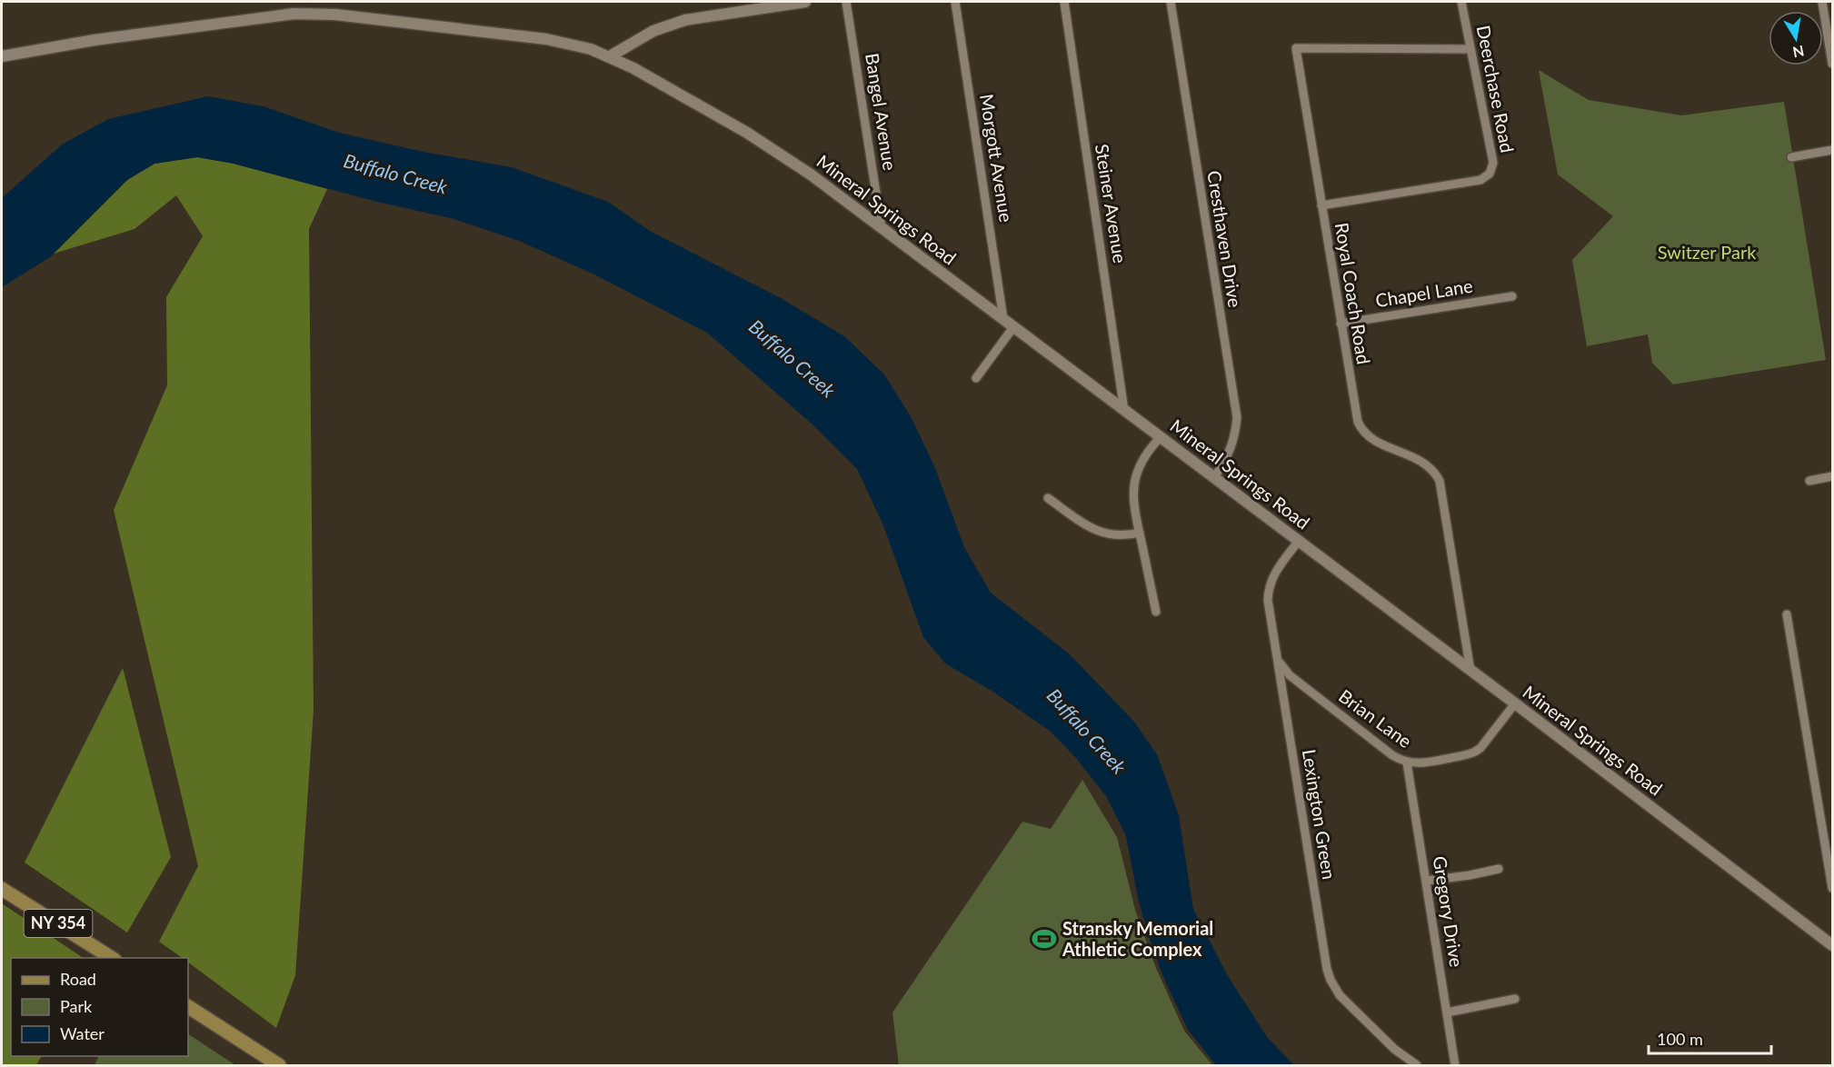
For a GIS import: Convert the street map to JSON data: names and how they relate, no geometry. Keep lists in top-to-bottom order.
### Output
{
  "streets": {
    "main road": ["NY 354"],
    "street": [
      "Deerchase Road",
      "Bangel Avenue",
      "Morgott Avenue",
      "Steiner Avenue",
      "Mineral Springs Road",
      "Cresthaven Drive",
      "Royal Coach Road",
      "Chapel Lane",
      "Brian Lane",
      "Lexington Green",
      "Gregory Drive"
    ]
  },
  "crossings": [
    ["Deerchase Road", "Royal Coach Road"],
    ["Bangel Avenue", "Mineral Springs Road"],
    ["Morgott Avenue", "Mineral Springs Road"],
    ["Steiner Avenue", "Mineral Springs Road"],
    ["Mineral Springs Road", "Cresthaven Drive"],
    ["Mineral Springs Road", "Royal Coach Road"],
    ["Mineral Springs Road", "Brian Lane"],
    ["Mineral Springs Road", "Lexington Green"],
    ["Royal Coach Road", "Chapel Lane"],
    ["Brian Lane", "Lexington Green"],
    ["Brian Lane", "Gregory Drive"]
  ],
  "water": ["Buffalo Creek"],
  "parks": ["Switzer Park"],
  "places": {
    "sports": ["Stransky Memorial Athletic Complex"]
  },
  "legend": ["Road", "Park", "Water"],
  "scale_bar": "100 m",
  "north": "bottom"
}
